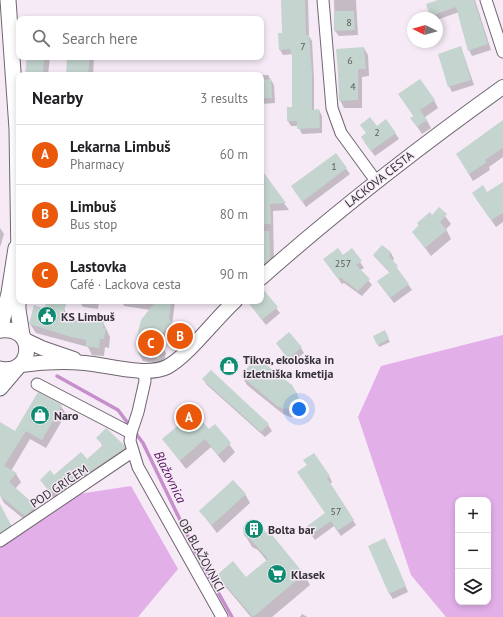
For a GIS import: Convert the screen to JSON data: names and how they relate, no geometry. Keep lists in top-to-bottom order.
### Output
{
  "streets": {
    "street": ["LACKOVA CESTA", "POD GRIČEM", "OB BLAŽOVNICI"]
  },
  "crossings": [
    ["POD GRIČEM", "OB BLAŽOVNICI"]
  ],
  "water": ["Blažovnica"],
  "places": {
    "public building": ["KS Limbuš"],
    "shop": ["Tikva, ekološka in izletniška kmetija", "Naro"],
    "building": ["Bolta bar"],
    "supermarket": ["Klasek"]
  },
  "house_numbers": [
    "8",
    "7",
    "6",
    "4",
    "2",
    "1",
    "257",
    "57"
  ],
  "north": "left",
  "page": {
    "search": "Search here",
    "heading": ["Nearby", "3 results"],
    "list": [
      {
        "mark": "A",
        "name": "Lekarna Limbuš",
        "note": "Pharmacy",
        "value": "60 m"
      },
      {
        "mark": "B",
        "name": "Limbuš",
        "note": "Bus stop",
        "value": "80 m"
      },
      {
        "mark": "C",
        "name": "Lastovka",
        "note": "Café · Lackova cesta",
        "value": "90 m"
      }
    ],
    "pins": ["B", "C", "A"],
    "map_buttons": ["+", "−"]
  }
}
